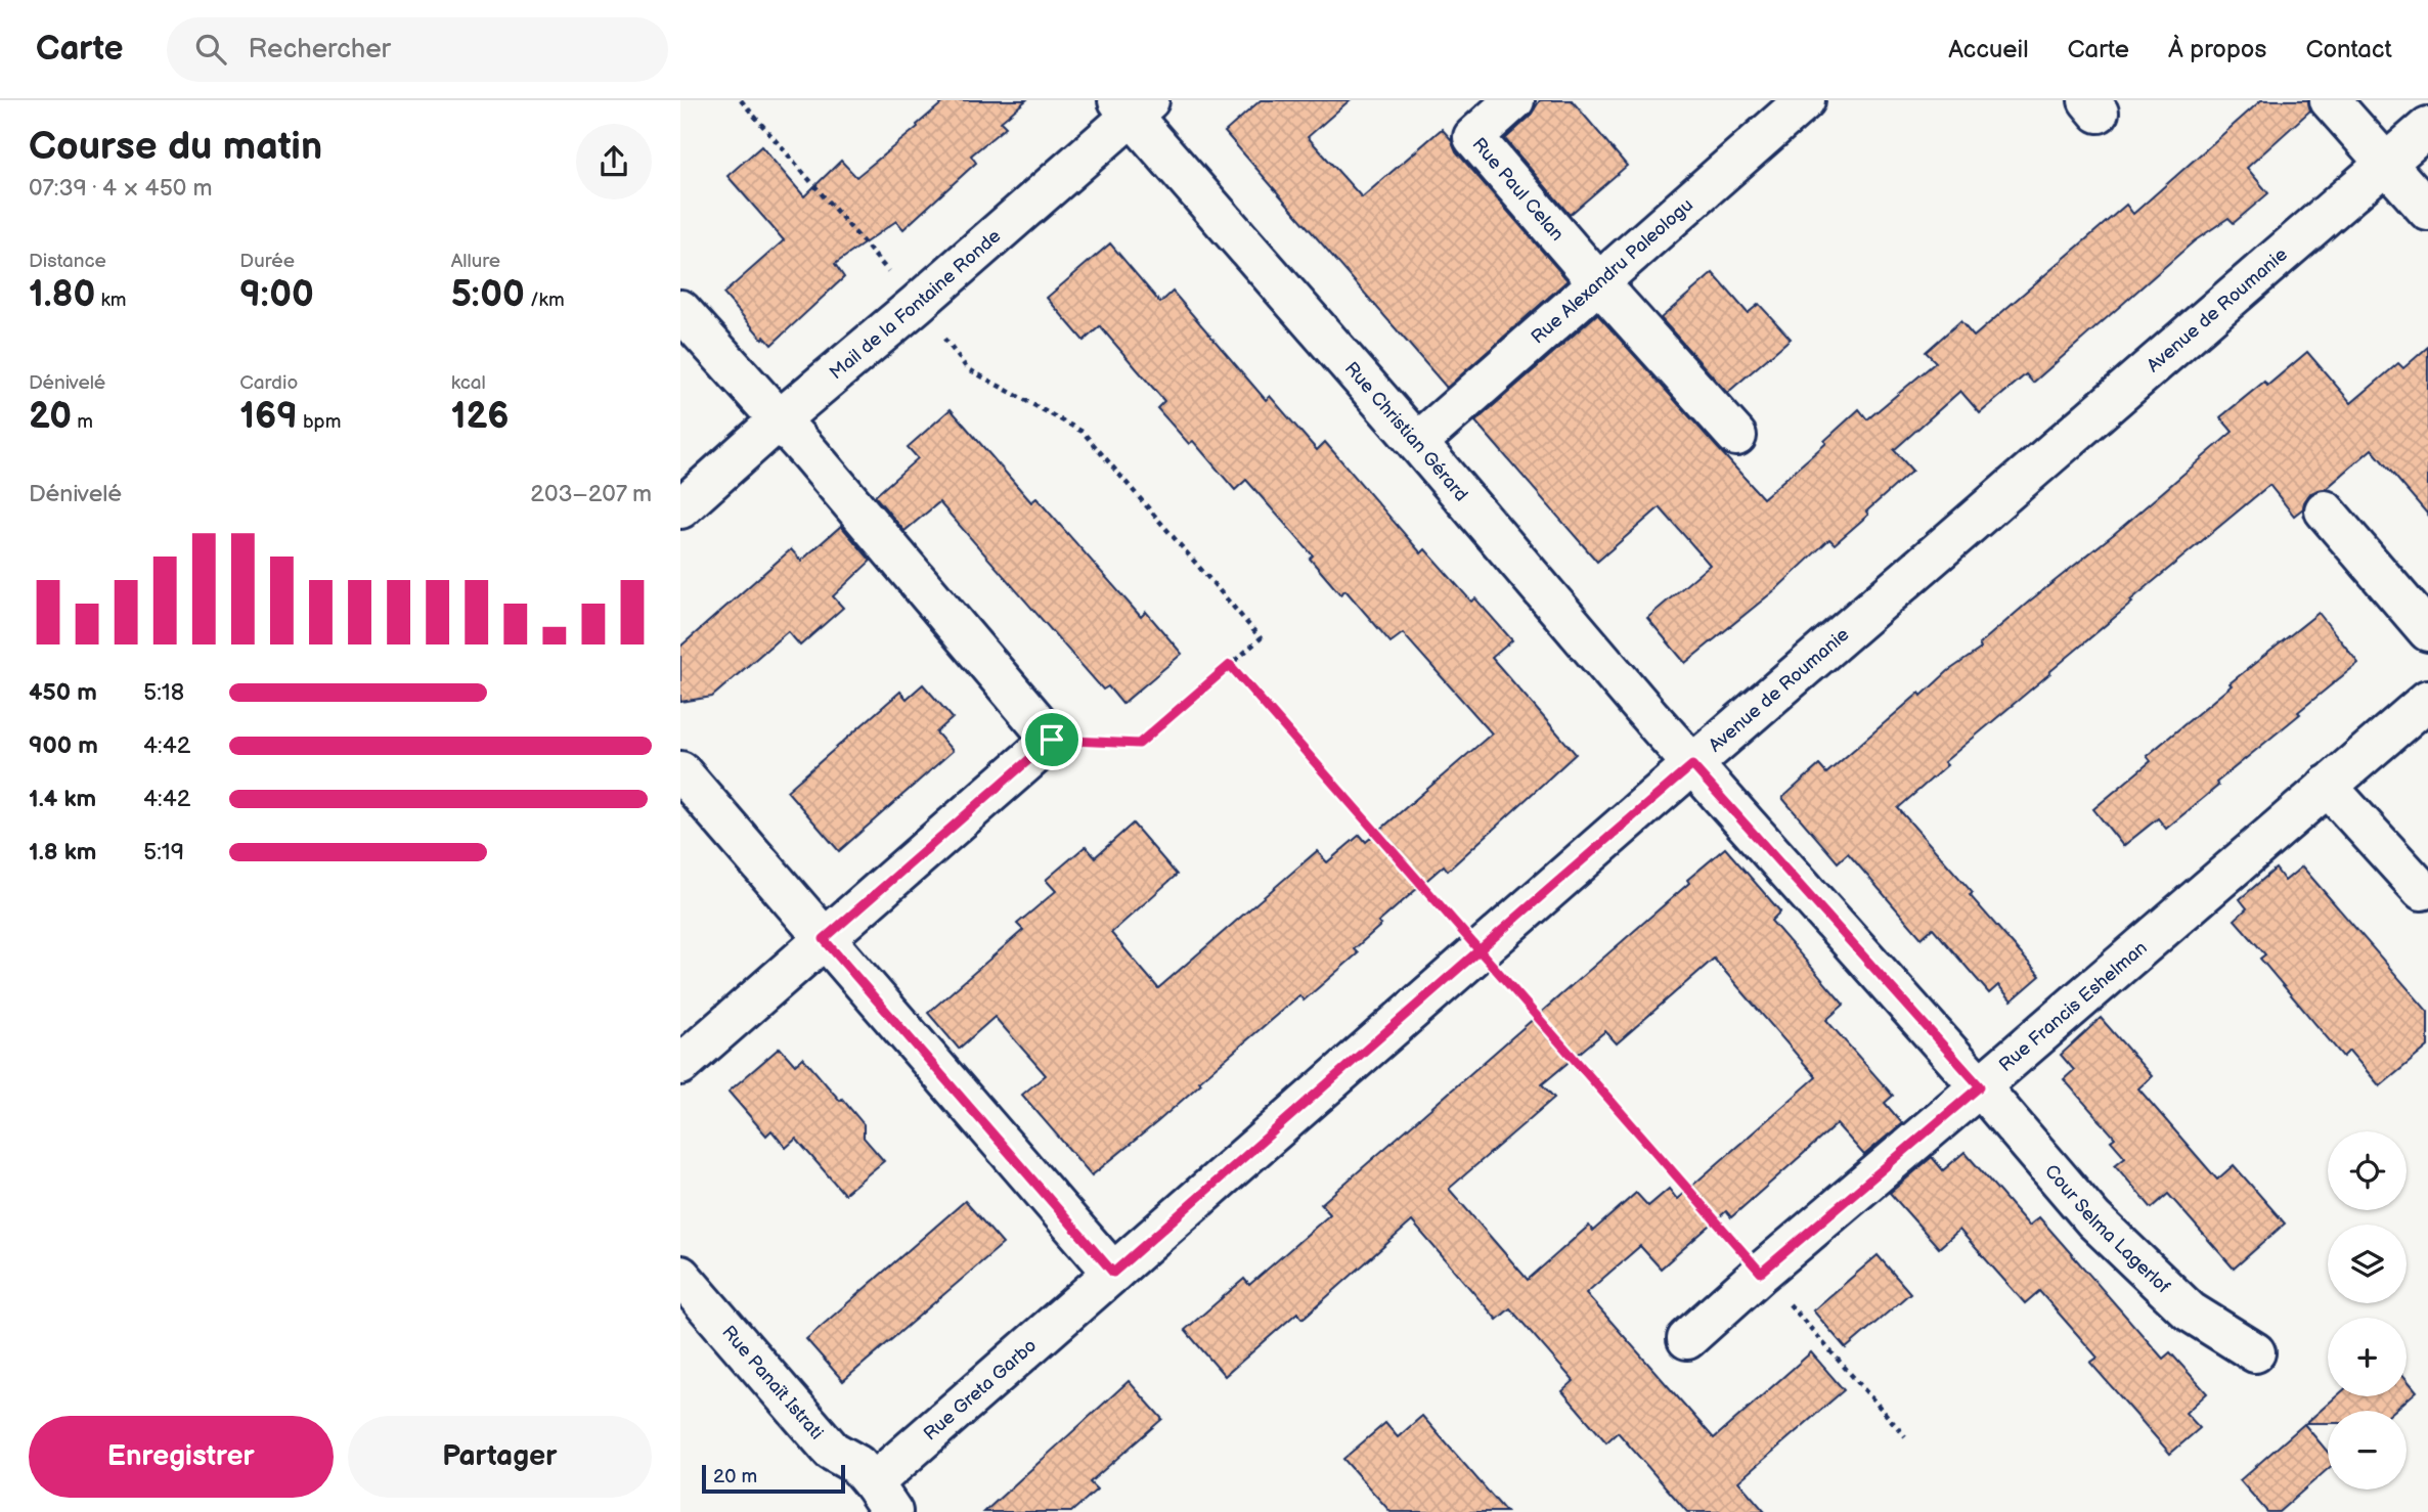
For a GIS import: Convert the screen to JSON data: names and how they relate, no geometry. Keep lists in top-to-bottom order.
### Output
{
  "streets": {
    "street": [
      "Rue Paul Celan",
      "Rue Alexandru Paleologu",
      "Mail de la Fontaine Ronde",
      "Avenue de Roumanie",
      "Rue Christian Gérard",
      "Rue Francis Eshelman",
      "Cour Selma Lagerlof",
      "Rue Panaït Istrati",
      "Rue Greta Garbo"
    ]
  },
  "crossings": [
    ["Rue Paul Celan", "Rue Alexandru Paleologu"],
    ["Rue Alexandru Paleologu", "Rue Christian Gérard"],
    ["Mail de la Fontaine Ronde", "Rue Christian Gérard"],
    ["Avenue de Roumanie", "Rue Christian Gérard"],
    ["Avenue de Roumanie", "Rue Greta Garbo"],
    ["Rue Francis Eshelman", "Cour Selma Lagerlof"],
    ["Rue Panaït Istrati", "Rue Greta Garbo"]
  ],
  "scale_bar": "20 m",
  "page": {
    "header": "Carte",
    "search": "Rechercher",
    "nav": [
      "Accueil",
      "Carte",
      "À propos",
      "Contact"
    ],
    "heading": ["Course du matin", "07:39 · 4 × 450 m"],
    "stats": [
      ["Distance", "1.80 km"],
      ["Durée", "9:00"],
      ["Allure", "5:00 /km"],
      ["Dénivelé", "20 m"],
      ["Cardio", "169 bpm"],
      ["kcal", "126"]
    ],
    "chart": ["Dénivelé", "203–207 m"],
    "list": [
      {
        "name": "450 m",
        "note": "5:18"
      },
      {
        "name": "900 m",
        "note": "4:42"
      },
      {
        "name": "1.4 km",
        "note": "4:42"
      },
      {
        "name": "1.8 km",
        "note": "5:19"
      }
    ],
    "map_buttons": ["+", "−"],
    "buttons": ["Enregistrer", "Partager"],
    "scale": "20 m"
  }
}
